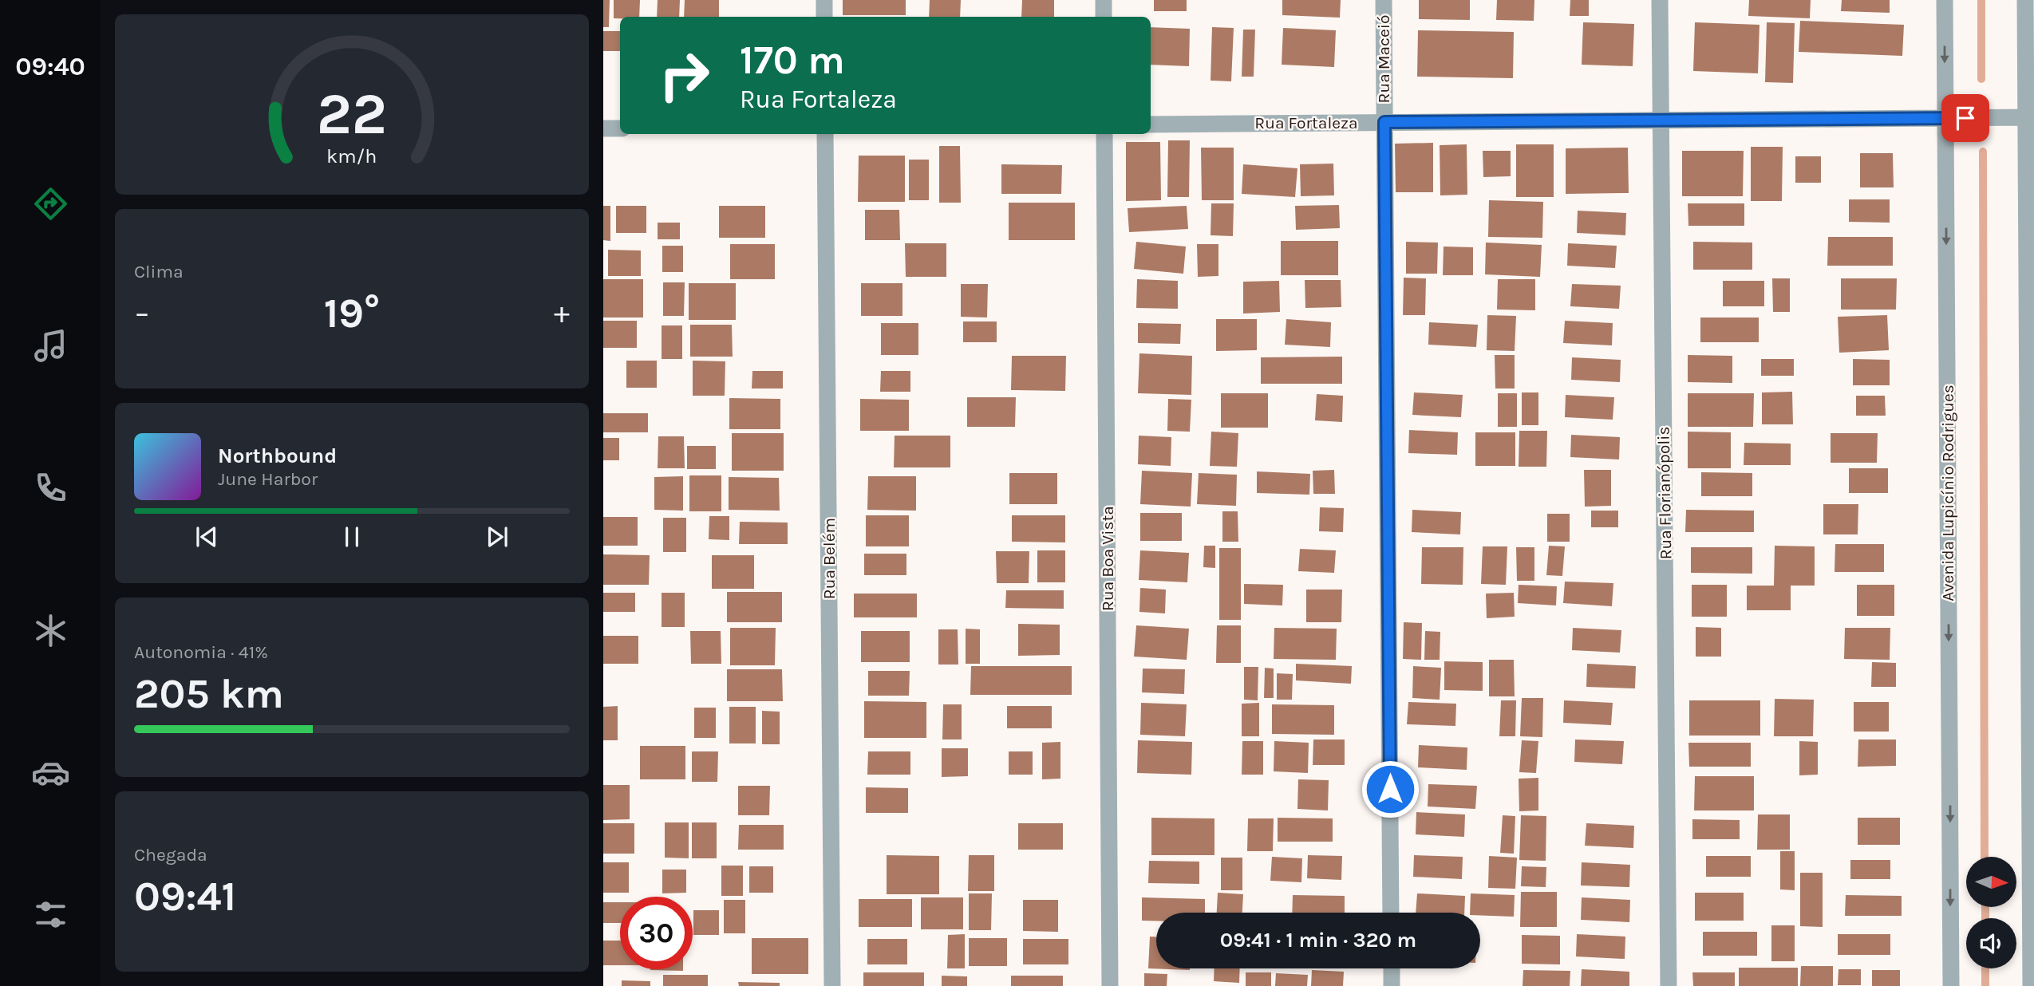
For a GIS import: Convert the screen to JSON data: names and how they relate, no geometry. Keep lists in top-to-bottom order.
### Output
{
  "streets": {
    "street": [
      "Rua Maceió",
      "Rua Fortaleza",
      "Rua Florianópolis",
      "Avenida Lupicínio Rodrigues",
      "Rua Belém",
      "Rua Boa Vista"
    ]
  },
  "crossings": [
    ["Rua Maceió", "Rua Fortaleza"],
    ["Rua Fortaleza", "Rua Florianópolis"],
    ["Rua Fortaleza", "Avenida Lupicínio Rodrigues"]
  ],
  "north": "right",
  "page": {
    "tabs": "09:40",
    "turn": ["170 m", "Rua Fortaleza"],
    "tile": [
      "Clima",
      ["Autonomia · 41%", "205 km"],
      ["Chegada", "09:41"]
    ],
    "heat": ["−", "19°", "+"],
    "song": ["Northbound", "June Harbor"],
    "limit": "30",
    "trip": "09:41 · 1 min · 320 m",
    "gauge": ["22", "km/h"]
  }
}
